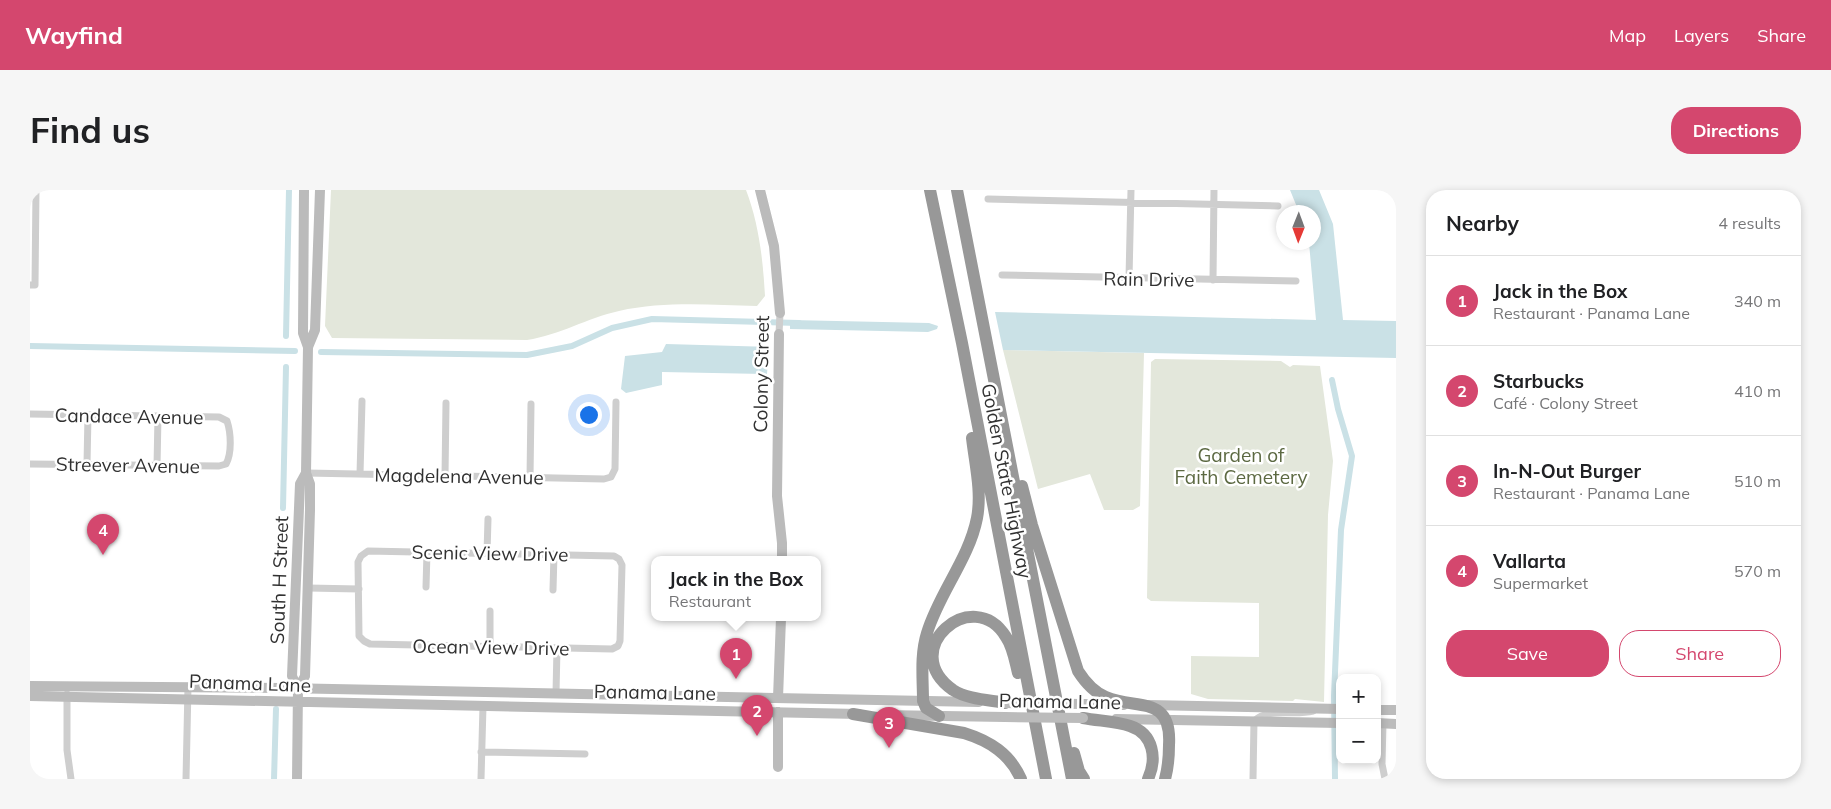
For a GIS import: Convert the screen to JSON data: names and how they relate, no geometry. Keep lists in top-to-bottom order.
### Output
{
  "streets": {
    "highway": ["Golden State Highway"],
    "main road": ["Colony Street", "South H Street", "Panama Lane"],
    "street": [
      "Rain Drive",
      "Candace Avenue",
      "Streever Avenue",
      "Magdelena Avenue",
      "Scenic View Drive",
      "Ocean View Drive"
    ]
  },
  "crossings": [
    ["Candace Avenue", "Streever Avenue"],
    ["Magdelena Avenue", "South H Street"],
    ["Scenic View Drive", "Ocean View Drive"],
    ["South H Street", "Panama Lane"]
  ],
  "parks": ["Garden of Faith Cemetery"],
  "north": "bottom",
  "page": {
    "header": "Wayfind",
    "nav": ["Map", "Layers", "Share"],
    "buttons": [
      "Directions",
      ["Save", "Share"]
    ],
    "title": "Find us",
    "heading": ["Nearby", "4 results"],
    "list": [
      {
        "mark": "1",
        "name": "Jack in the Box",
        "note": "Restaurant · Panama Lane",
        "value": "340 m"
      },
      {
        "mark": "2",
        "name": "Starbucks",
        "note": "Café · Colony Street",
        "value": "410 m"
      },
      {
        "mark": "3",
        "name": "In-N-Out Burger",
        "note": "Restaurant · Panama Lane",
        "value": "510 m"
      },
      {
        "mark": "4",
        "name": "Vallarta",
        "note": "Supermarket",
        "value": "570 m"
      }
    ],
    "pins": [
      "4",
      "1",
      "2",
      "3"
    ],
    "popup": ["Jack in the Box", "Restaurant"],
    "map_buttons": ["+", "−"]
  }
}
